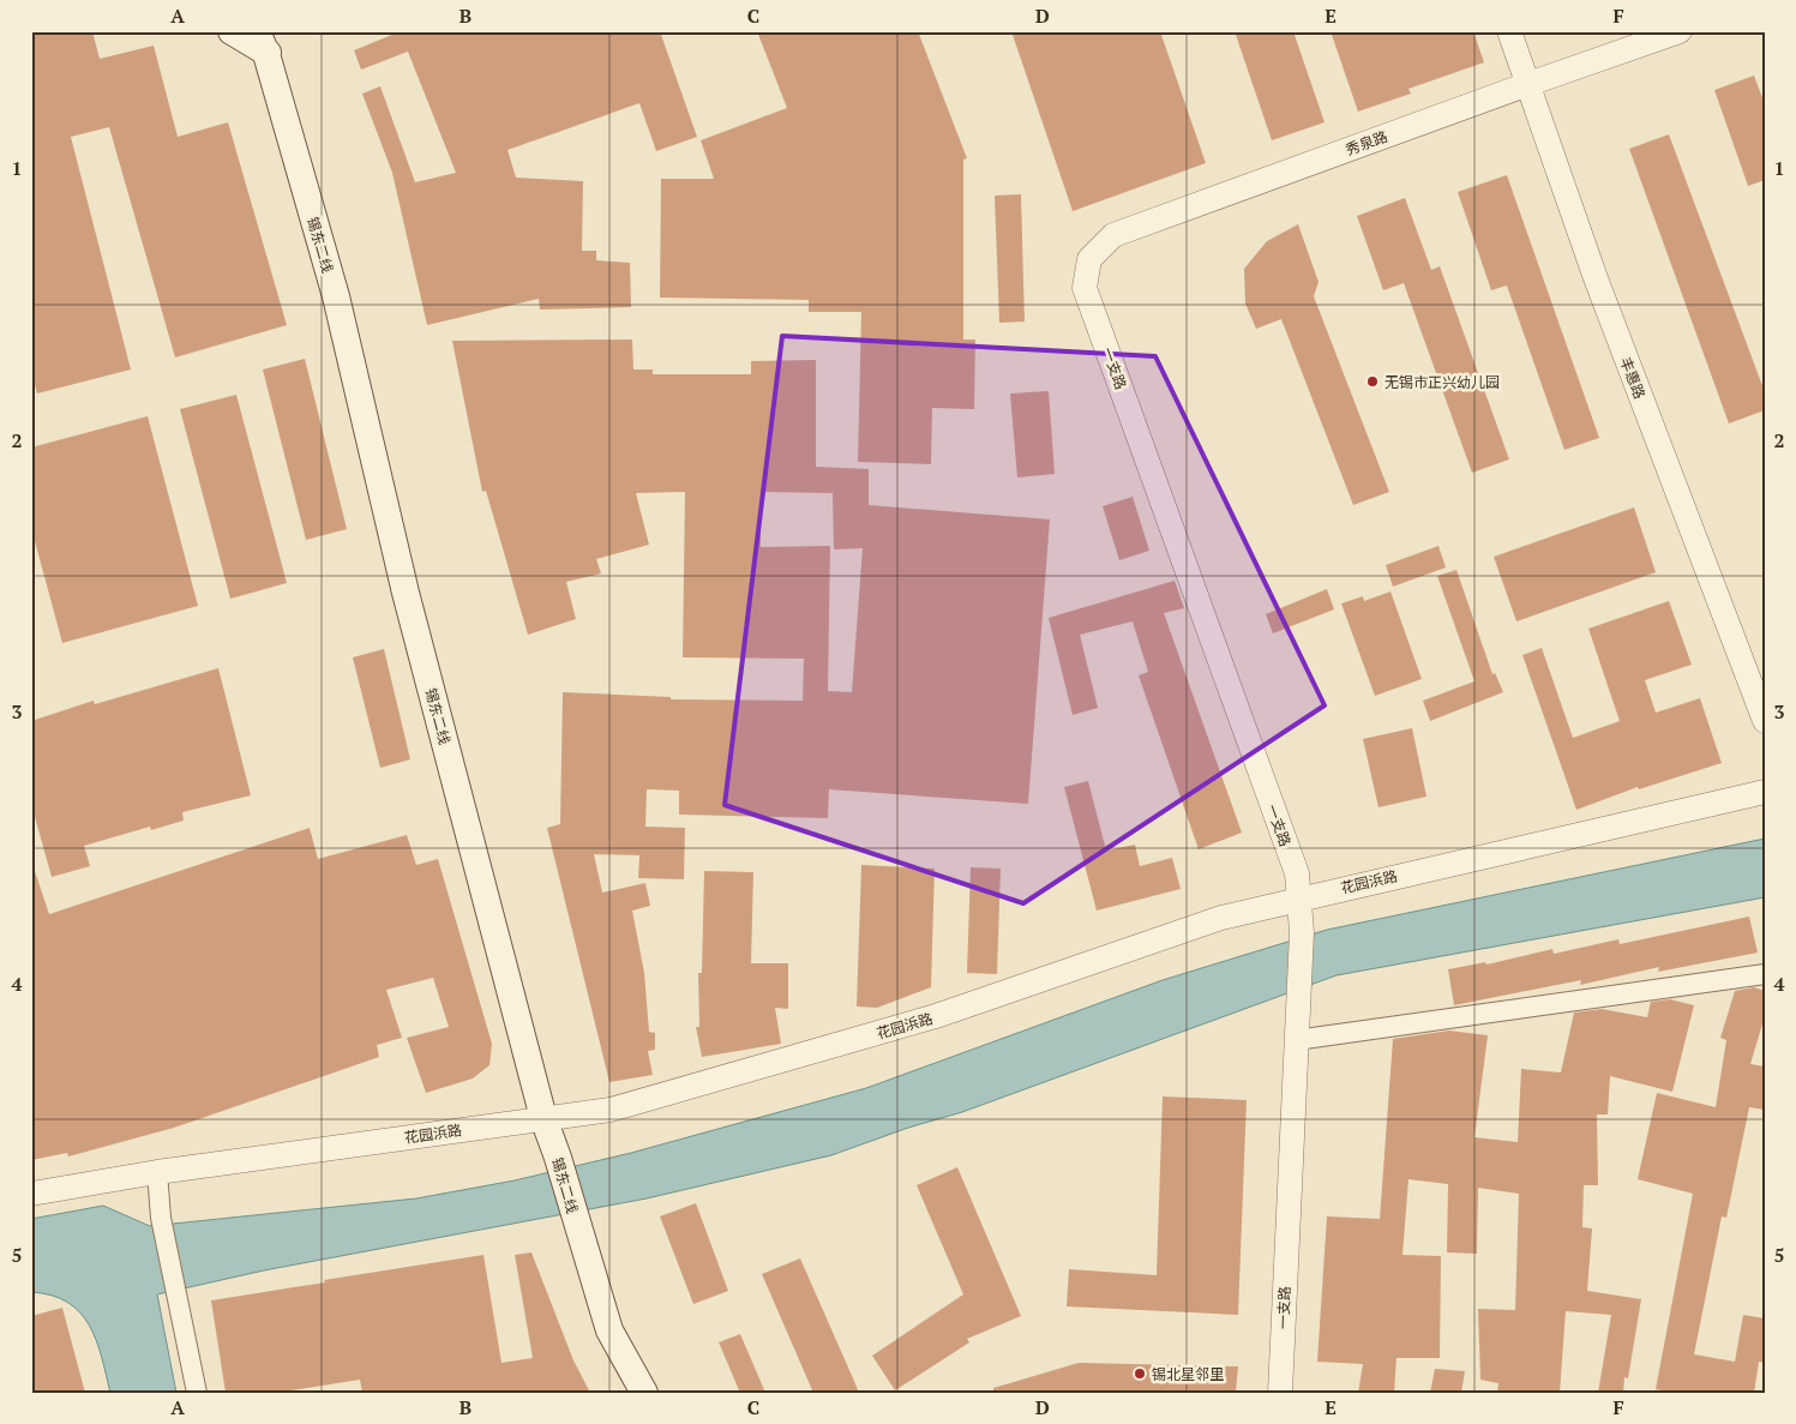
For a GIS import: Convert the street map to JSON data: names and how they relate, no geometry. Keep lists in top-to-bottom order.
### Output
{
  "streets": {
    "main road": ["锡东二线"],
    "street": [
      "秀泉路",
      "一支路",
      "丰惠路",
      "花园浜路"
    ]
  },
  "crossings": [
    ["秀泉路", "一支路"],
    ["秀泉路", "丰惠路"],
    ["锡东二线", "花园浜路"],
    ["一支路", "花园浜路"]
  ],
  "places": ["无锡市正兴幼儿园", "锡北星邻里"],
  "grid": {
    "columns": [
      "A",
      "B",
      "C",
      "D",
      "E",
      "F"
    ],
    "rows": [
      "1",
      "2",
      "3",
      "4",
      "5"
    ]
  }
}
